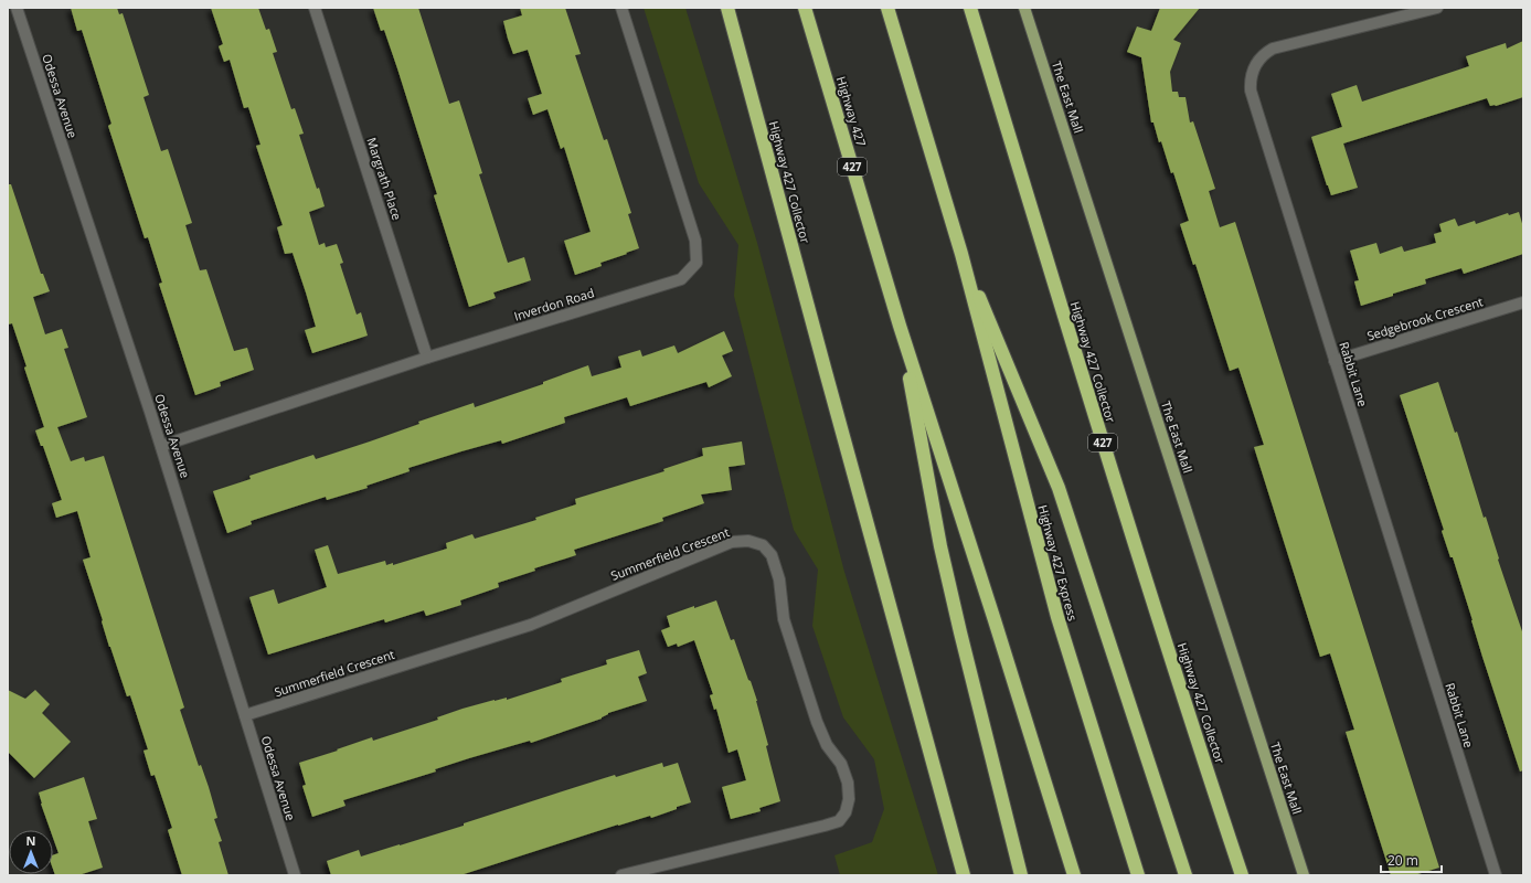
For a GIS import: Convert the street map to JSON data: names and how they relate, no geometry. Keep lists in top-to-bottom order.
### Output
{
  "streets": {
    "highway": [
      "Highway 427",
      "427",
      "Highway 427 Collector",
      "Highway 427 Express"
    ],
    "main road": ["The East Mall"],
    "street": [
      "Odessa Avenue",
      "Margrath Place",
      "Inverdon Road",
      "Sedgebrook Crescent",
      "Rabbit Lane",
      "Summerfield Crescent"
    ]
  },
  "crossings": [
    ["Odessa Avenue", "Inverdon Road"],
    ["Odessa Avenue", "Summerfield Crescent"],
    ["Highway 427", "427"],
    ["Margrath Place", "Inverdon Road"],
    ["Sedgebrook Crescent", "Rabbit Lane"]
  ],
  "scale_bar": "20 m",
  "north": "top"
}
